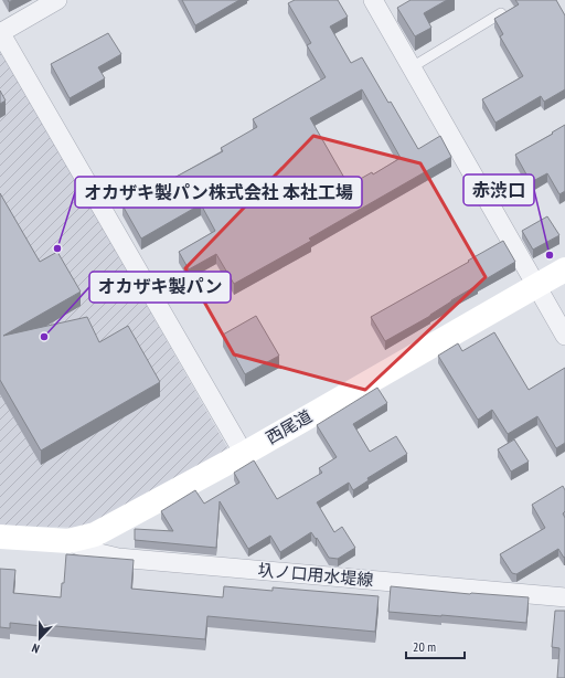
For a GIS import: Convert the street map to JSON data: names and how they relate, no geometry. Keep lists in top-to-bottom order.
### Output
{
  "streets": {
    "street": ["西尾道", "圦ノ口用水堤線"]
  },
  "crossings": [
    ["西尾道", "圦ノ口用水堤線"]
  ],
  "places": ["オカザキ製パン株式会社 本社工場", "赤渋口", "オカザキ製パン"],
  "scale_bar": "20 m",
  "north": "bottom"
}
